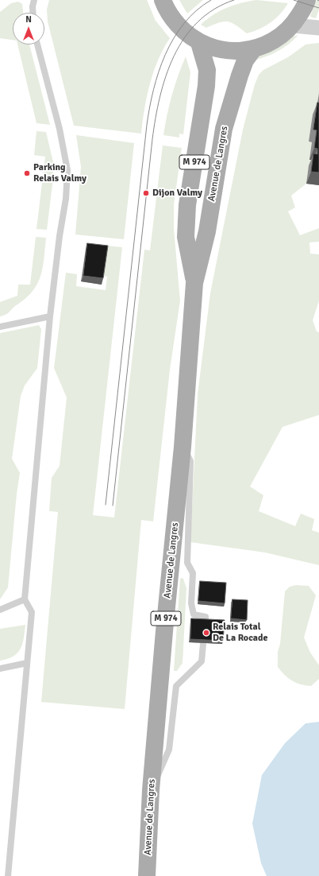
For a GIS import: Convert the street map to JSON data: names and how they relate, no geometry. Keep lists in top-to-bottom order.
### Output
{
  "streets": {
    "main road": ["M 974", "Avenue de Langres"]
  },
  "places": ["Parking Relais Valmy", "Dijon Valmy", "Relais Total De La Rocade"],
  "north": "top"
}
